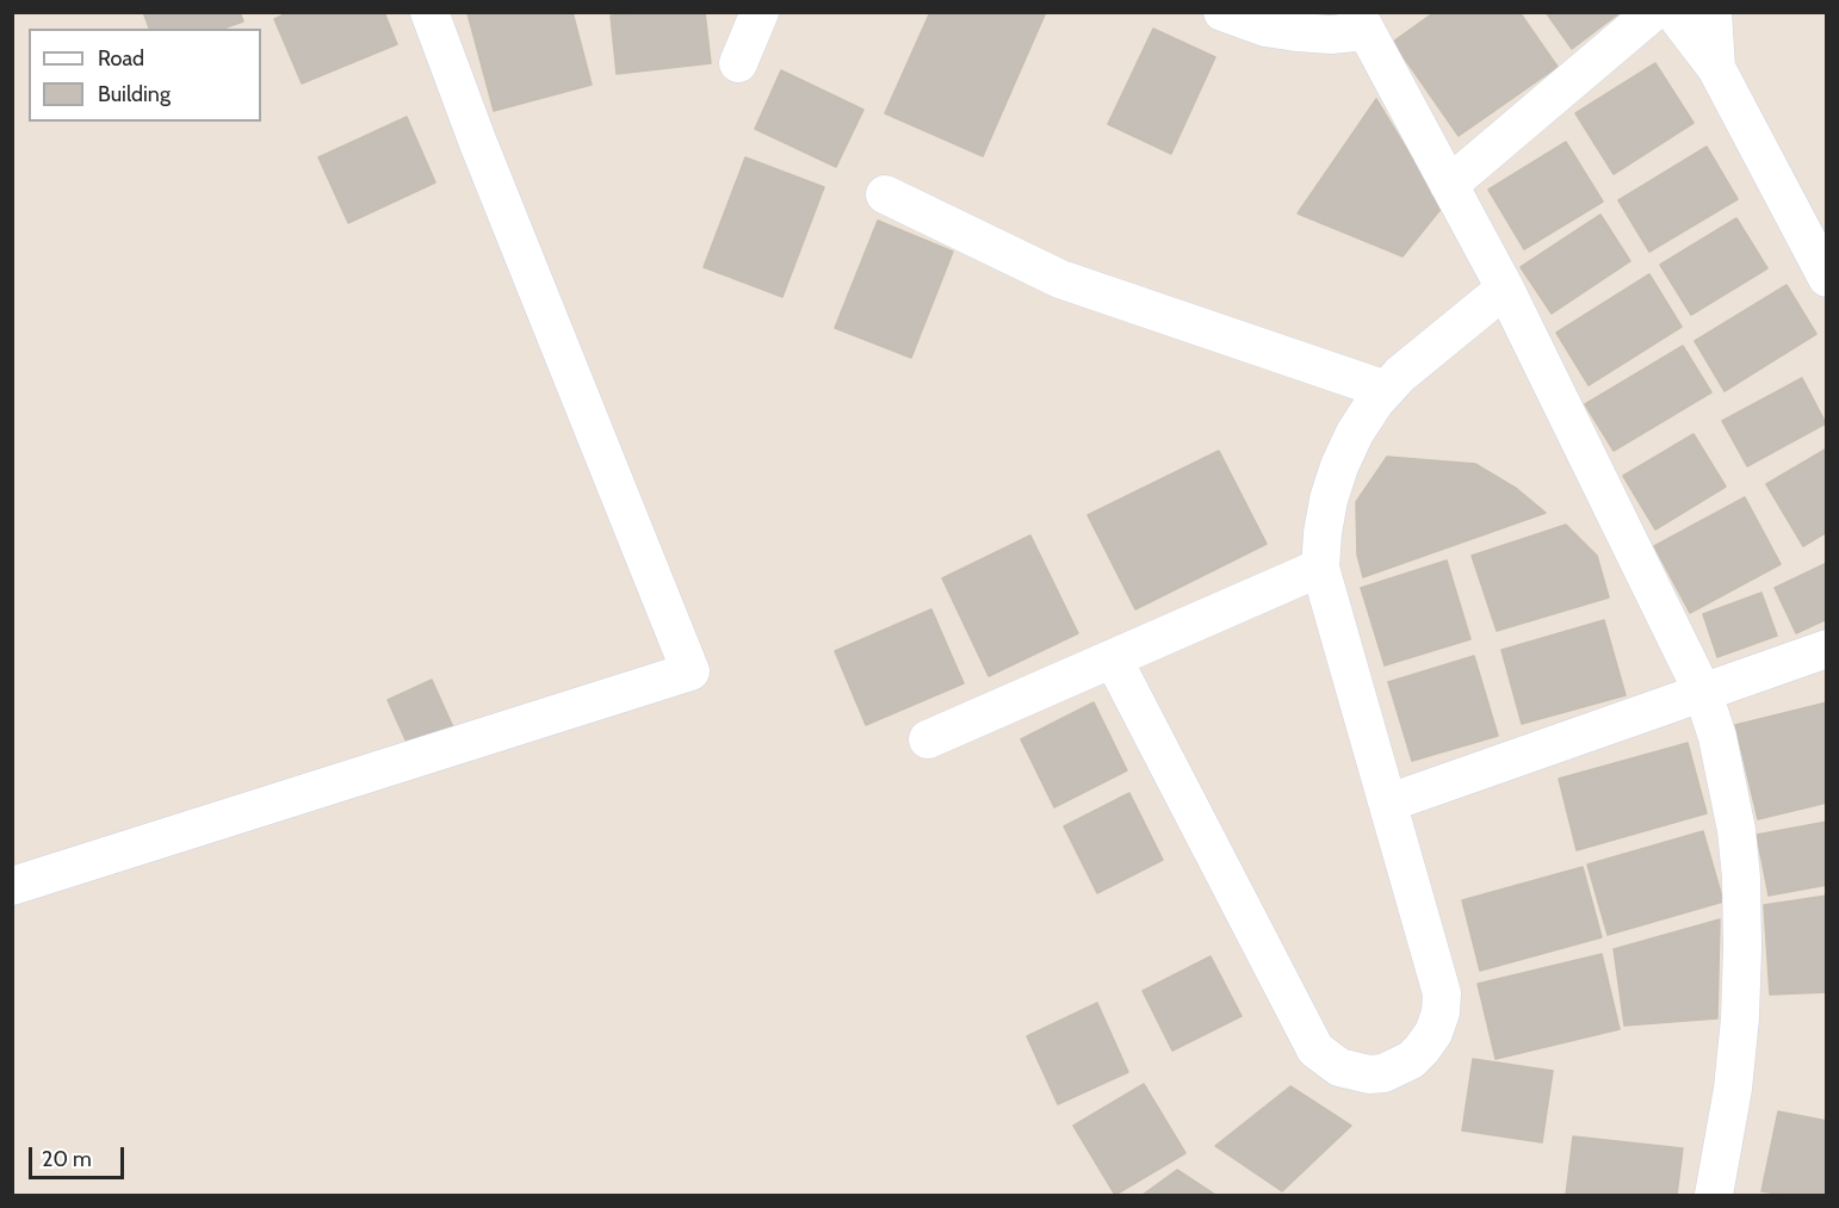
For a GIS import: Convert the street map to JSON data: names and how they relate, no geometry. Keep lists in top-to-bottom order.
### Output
{
  "legend": ["Road", "Building"],
  "scale_bar": "20 m"
}
